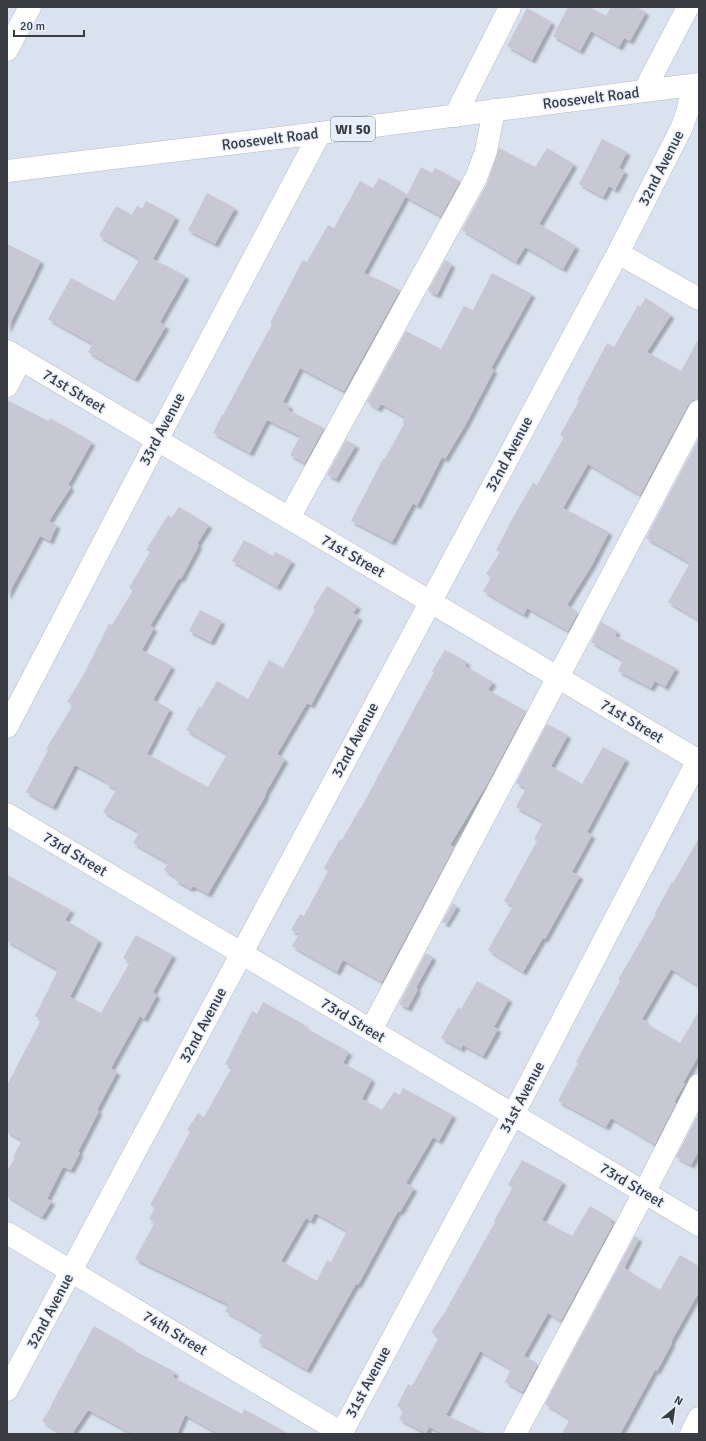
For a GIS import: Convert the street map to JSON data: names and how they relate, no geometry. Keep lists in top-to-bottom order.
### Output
{
  "streets": {
    "street": [
      "Roosevelt Road",
      "WI 50",
      "32nd Avenue",
      "71st Street",
      "33rd Avenue",
      "73rd Street",
      "31st Avenue",
      "74th Street"
    ]
  },
  "crossings": [
    ["Roosevelt Road", "32nd Avenue"],
    ["Roosevelt Road", "33rd Avenue"],
    ["32nd Avenue", "71st Street"],
    ["32nd Avenue", "73rd Street"],
    ["32nd Avenue", "74th Street"],
    ["71st Street", "33rd Avenue"],
    ["71st Street", "31st Avenue"],
    ["73rd Street", "31st Avenue"],
    ["31st Avenue", "74th Street"]
  ],
  "scale_bar": "20 m",
  "north": "top right"
}
